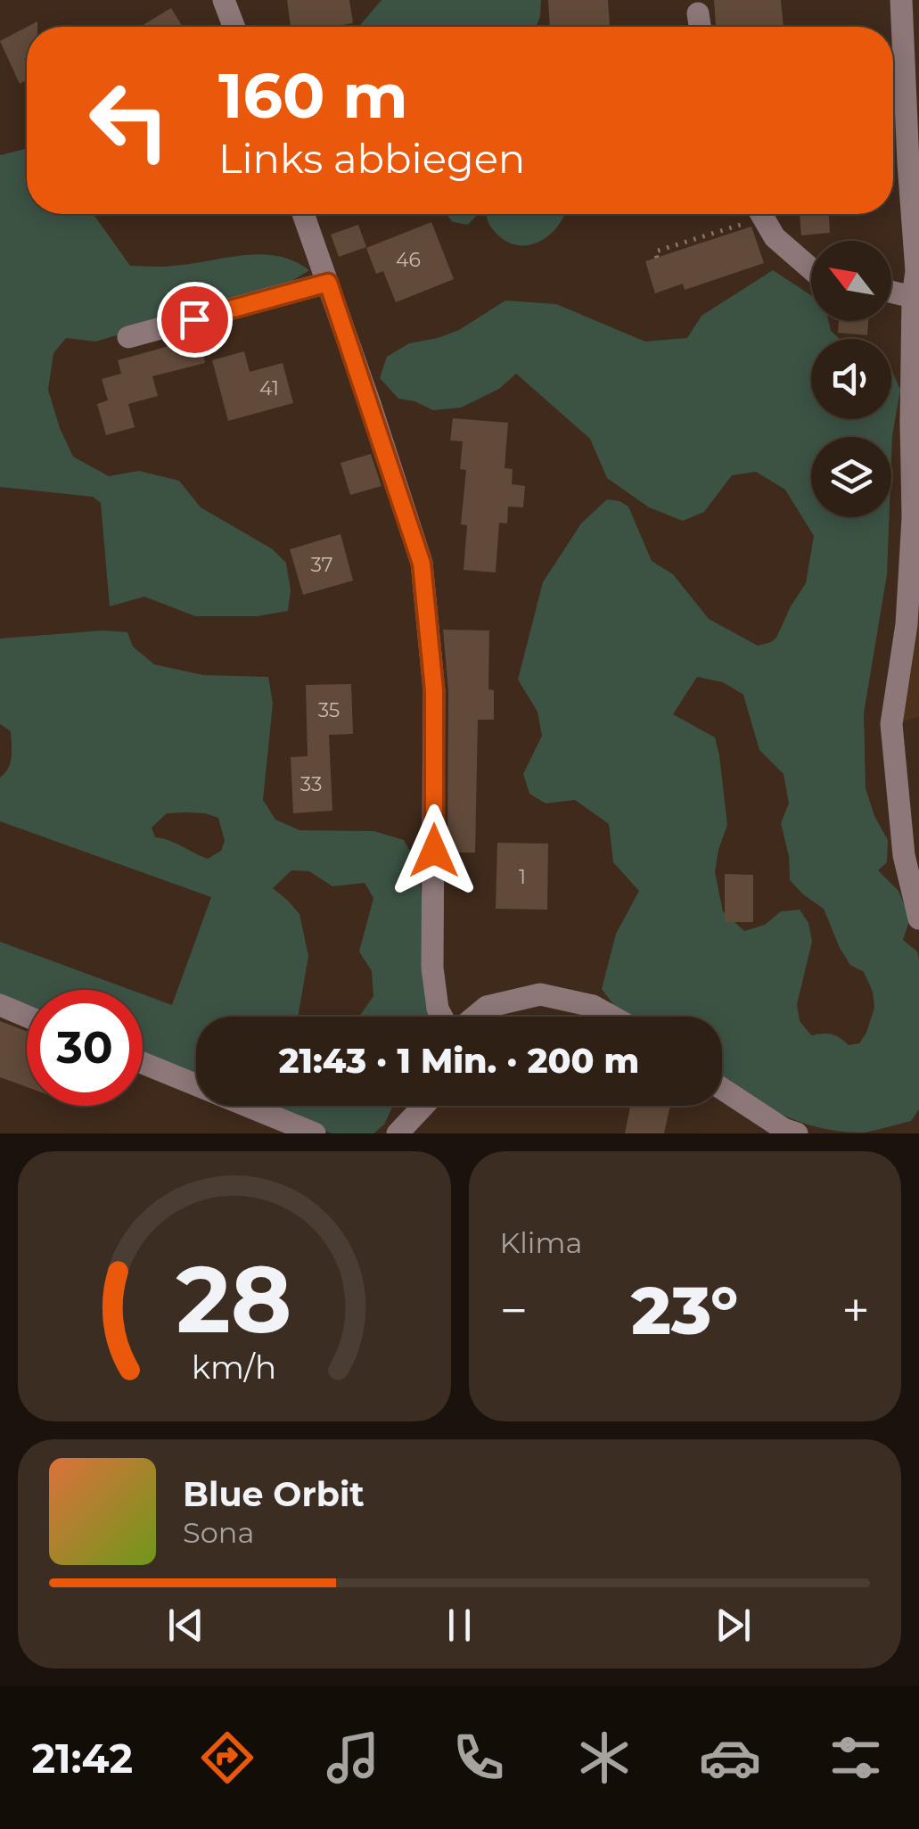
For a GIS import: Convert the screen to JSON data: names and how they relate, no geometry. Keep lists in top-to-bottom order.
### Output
{
  "house_numbers": [
    "46",
    "41",
    "37",
    "35",
    "33",
    "1"
  ],
  "north": "top left",
  "page": {
    "turn": ["160 m", "Links abbiegen"],
    "limit": "30",
    "trip": "21:43 · 1 Min. · 200 m",
    "tile": "Klima",
    "heat": ["−", "23°", "+"],
    "song": ["Blue Orbit", "Sona"],
    "tabs": "21:42",
    "gauge": ["28", "km/h"]
  }
}
